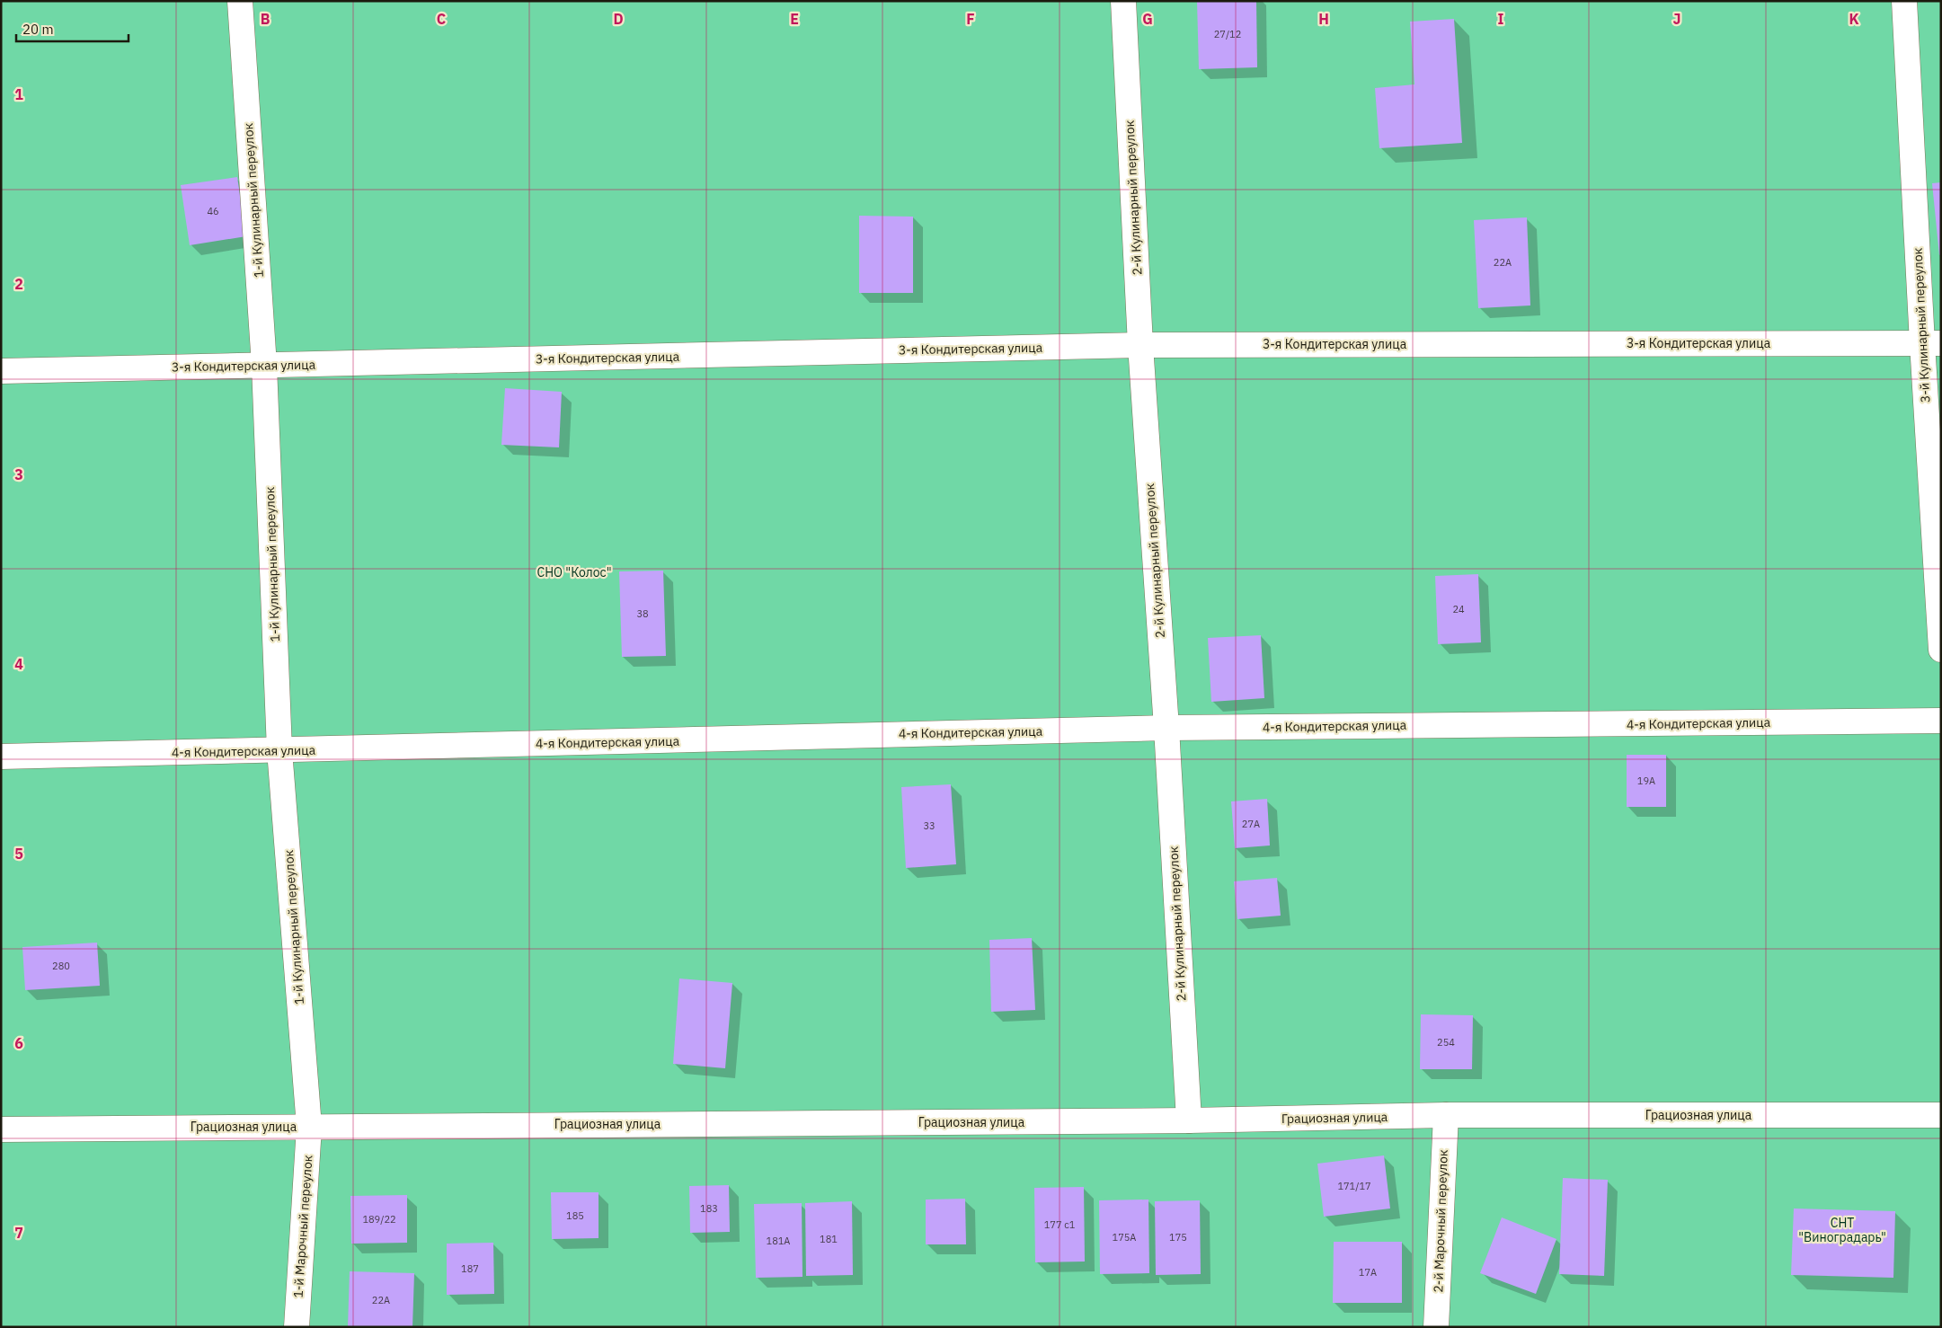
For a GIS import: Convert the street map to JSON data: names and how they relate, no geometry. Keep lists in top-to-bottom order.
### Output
{
  "streets": {
    "street": [
      "2-й Кулинарный переулок",
      "1-й Кулинарный переулок",
      "3-й Кулинарный переулок",
      "3-я Кондитерская улица",
      "4-я Кондитерская улица",
      "Грациозная улица",
      "2-й Марочный переулок",
      "1-й Марочный переулок"
    ]
  },
  "crossings": [
    ["2-й Кулинарный переулок", "3-я Кондитерская улица"],
    ["2-й Кулинарный переулок", "4-я Кондитерская улица"],
    ["2-й Кулинарный переулок", "Грациозная улица"],
    ["1-й Кулинарный переулок", "3-я Кондитерская улица"],
    ["1-й Кулинарный переулок", "4-я Кондитерская улица"],
    ["1-й Кулинарный переулок", "Грациозная улица"],
    ["1-й Кулинарный переулок", "1-й Марочный переулок"],
    ["3-й Кулинарный переулок", "3-я Кондитерская улица"],
    ["Грациозная улица", "2-й Марочный переулок"],
    ["Грациозная улица", "1-й Марочный переулок"]
  ],
  "parks": ["СНО \"Колос\"", "СНТ \"Виноградарь\""],
  "house_numbers": [
    "27/12",
    "46",
    "22А",
    "24",
    "38",
    "19А",
    "27А",
    "33",
    "280",
    "254",
    "171/17",
    "183",
    "185",
    "189/22",
    "177 с1",
    "175А",
    "175",
    "181",
    "181А",
    "187",
    "17А",
    "22А"
  ],
  "scale_bar": "20 m",
  "grid": {
    "columns": [
      "B",
      "C",
      "D",
      "E",
      "F",
      "G",
      "H",
      "I",
      "J",
      "K"
    ],
    "rows": [
      "1",
      "2",
      "3",
      "4",
      "5",
      "6",
      "7"
    ]
  }
}
